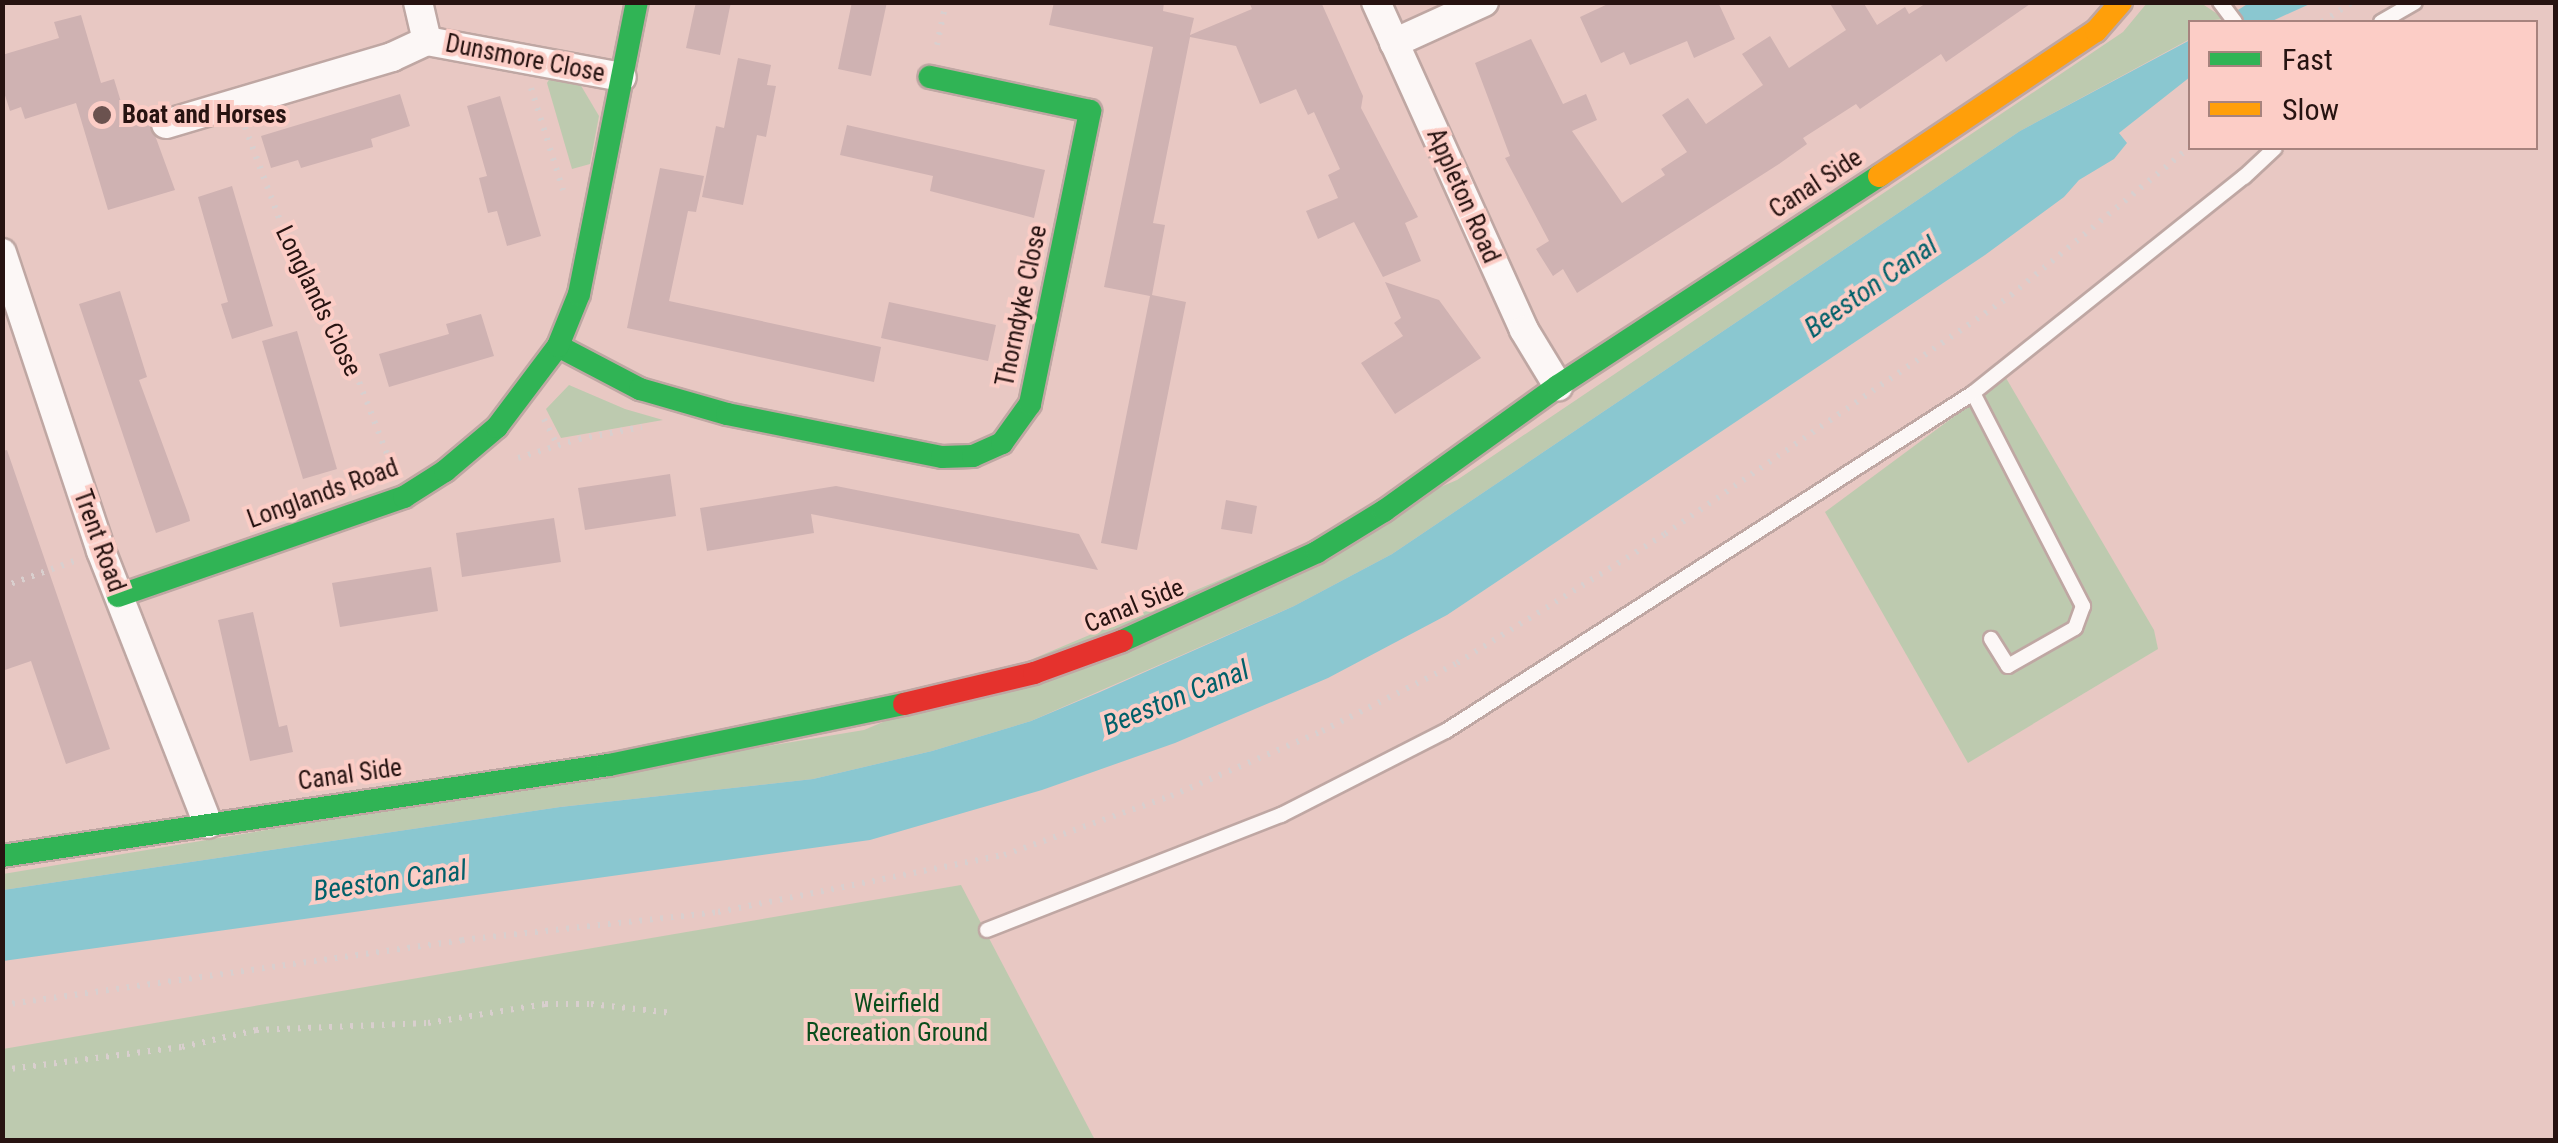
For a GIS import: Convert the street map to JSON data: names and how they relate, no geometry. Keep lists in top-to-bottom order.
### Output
{
  "streets": {
    "street": [
      "Dunsmore Close",
      "Canal Side",
      "Appleton Road",
      "Thorndyke Close",
      "Longlands Road",
      "Trent Road"
    ],
    "path": ["Longlands Close"]
  },
  "crossings": [
    ["Dunsmore Close", "Longlands Close"],
    ["Dunsmore Close", "Longlands Road"],
    ["Canal Side", "Appleton Road"],
    ["Canal Side", "Trent Road"],
    ["Longlands Close", "Longlands Road"],
    ["Thorndyke Close", "Longlands Road"],
    ["Longlands Road", "Trent Road"]
  ],
  "water": ["Beeston Canal"],
  "parks": ["Weirfield Recreation Ground"],
  "places": ["Boat and Horses"],
  "legend": ["Fast", "Slow"]
}
